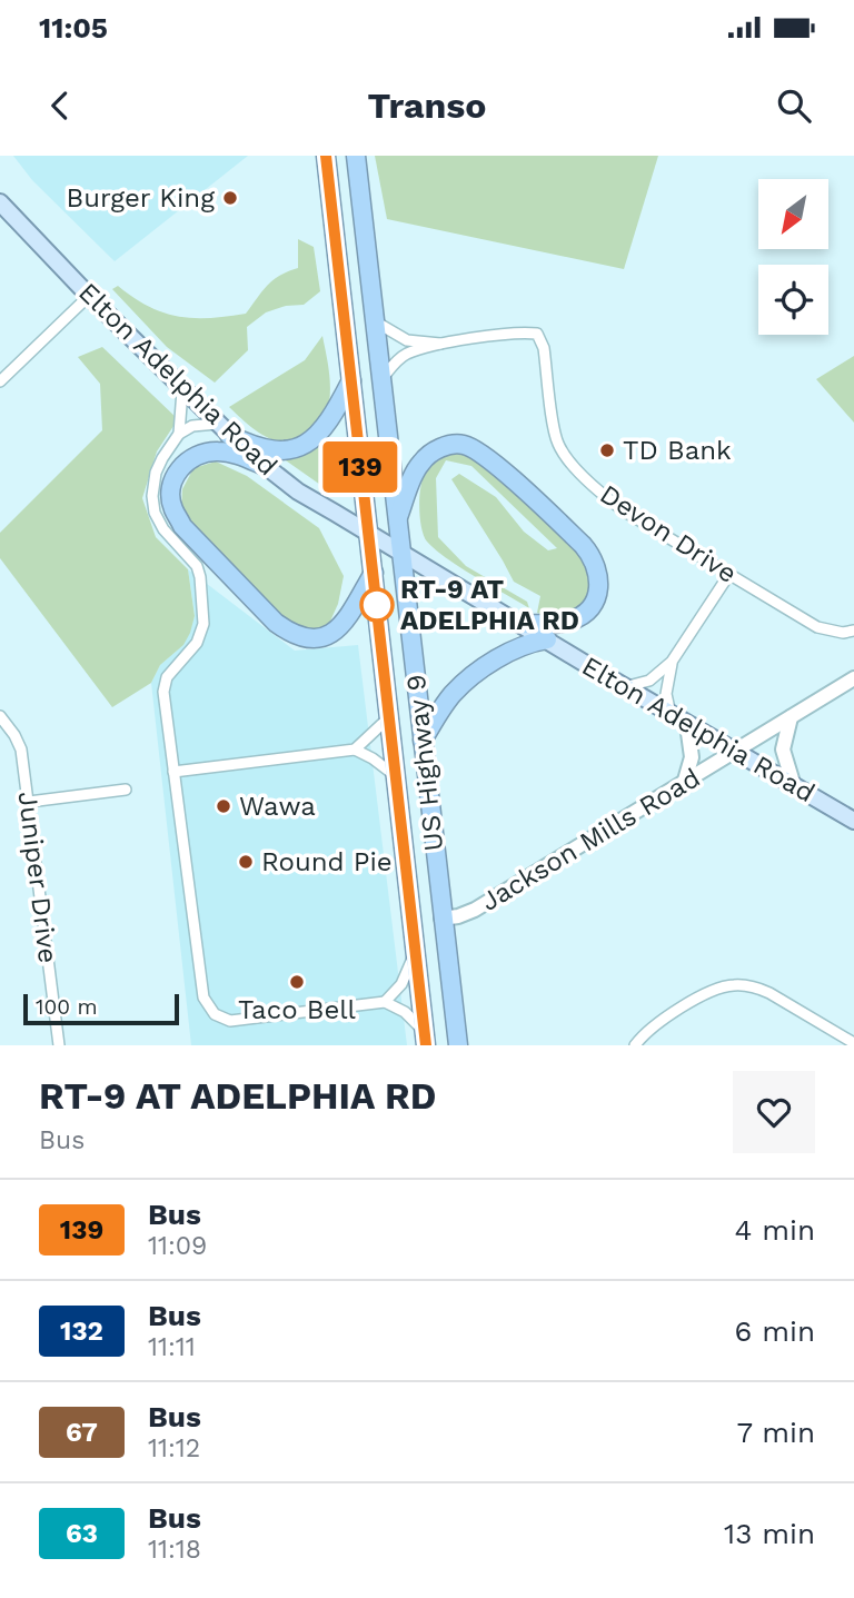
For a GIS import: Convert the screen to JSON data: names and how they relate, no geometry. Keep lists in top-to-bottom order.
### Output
{
  "streets": {
    "highway": ["US Highway 9"],
    "main road": ["Elton Adelphia Road", "Jackson Mills Road"],
    "street": ["Devon Drive", "Juniper Drive"]
  },
  "crossings": [
    ["Elton Adelphia Road", "US Highway 9"],
    ["Elton Adelphia Road", "Jackson Mills Road"],
    ["US Highway 9", "Jackson Mills Road"]
  ],
  "places": [
    "Burger King",
    "TD Bank",
    "RT-9 AT ADELPHIA RD",
    "Wawa",
    "Round Pie",
    "Taco Bell"
  ],
  "lines": ["bus line 139"],
  "scale_bar": "100 m",
  "north": "bottom left",
  "page": {
    "status": "11:05",
    "header": "Transo",
    "on_map": "139",
    "scale": "100 m",
    "heading": ["RT-9 AT ADELPHIA RD", "Bus"],
    "list": [
      {
        "mark": "139",
        "name": "Bus",
        "note": "11:09",
        "value": "4 min"
      },
      {
        "mark": "132",
        "name": "Bus",
        "note": "11:11",
        "value": "6 min"
      },
      {
        "mark": "67",
        "name": "Bus",
        "note": "11:12",
        "value": "7 min"
      },
      {
        "mark": "63",
        "name": "Bus",
        "note": "11:18",
        "value": "13 min"
      }
    ]
  }
}
